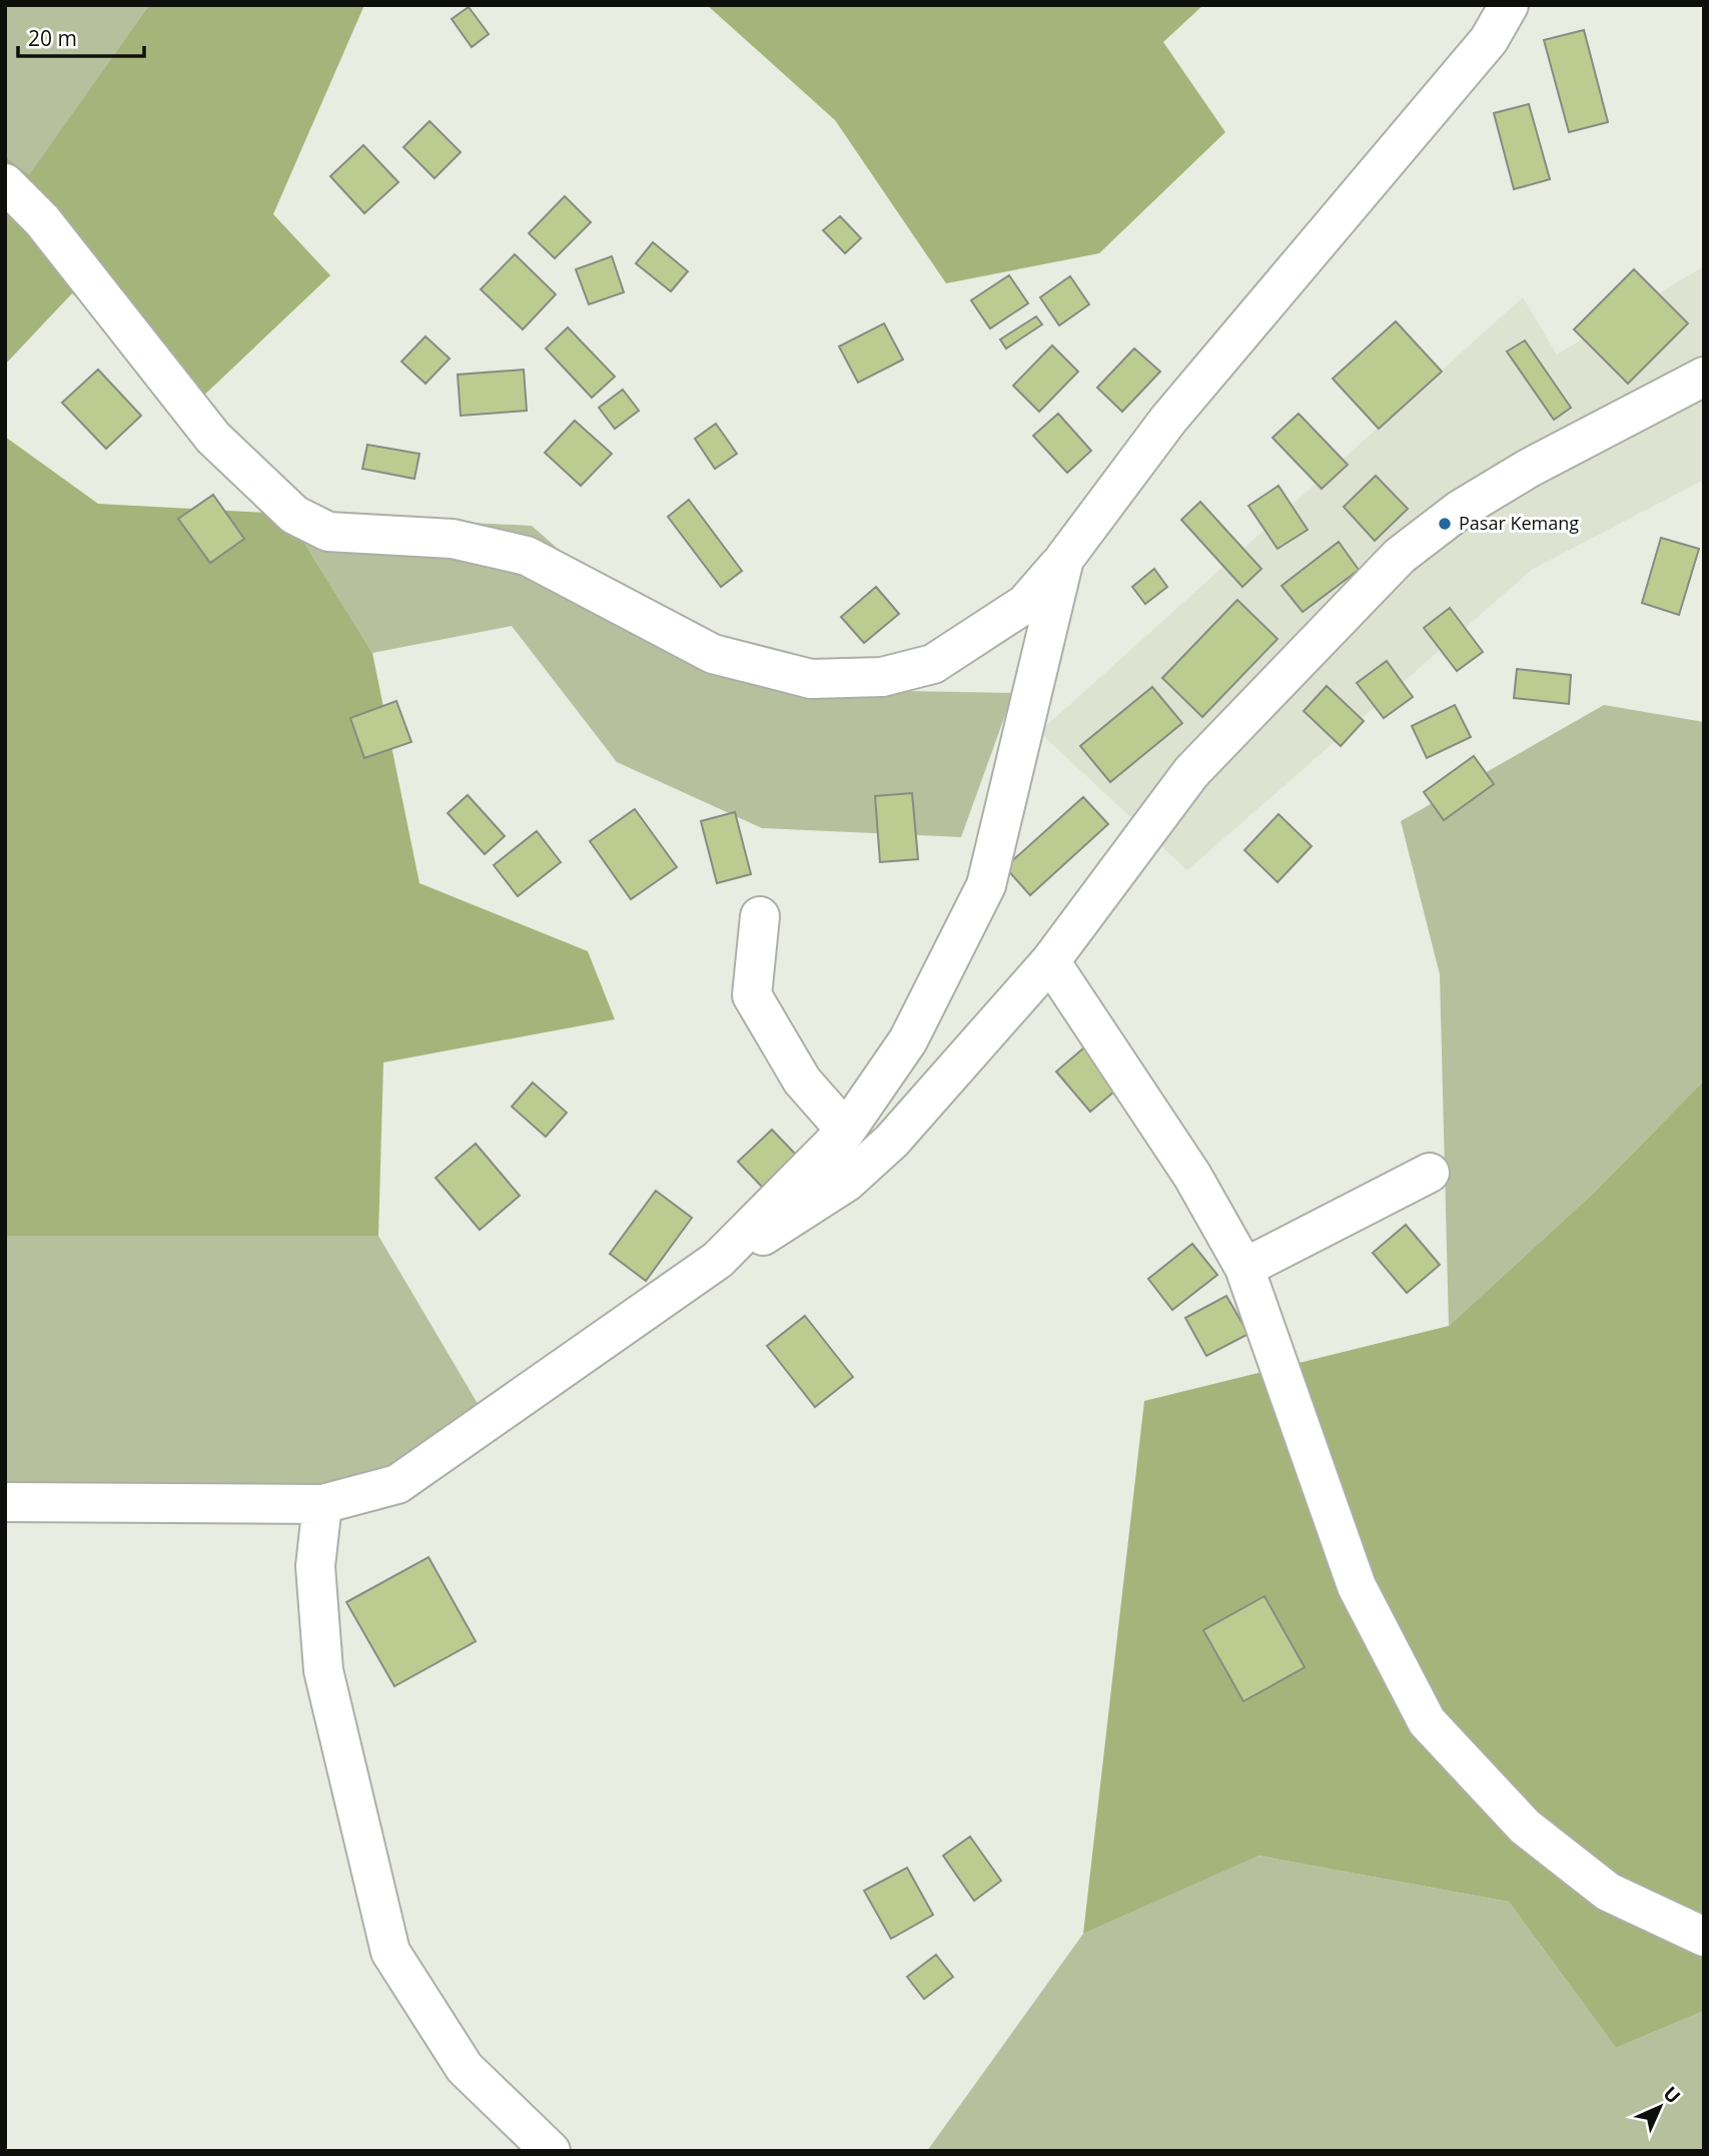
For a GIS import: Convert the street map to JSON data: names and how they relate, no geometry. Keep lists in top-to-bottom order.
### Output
{
  "places": ["Pasar Kemang"],
  "scale_bar": "20 m",
  "north": "top right"
}
